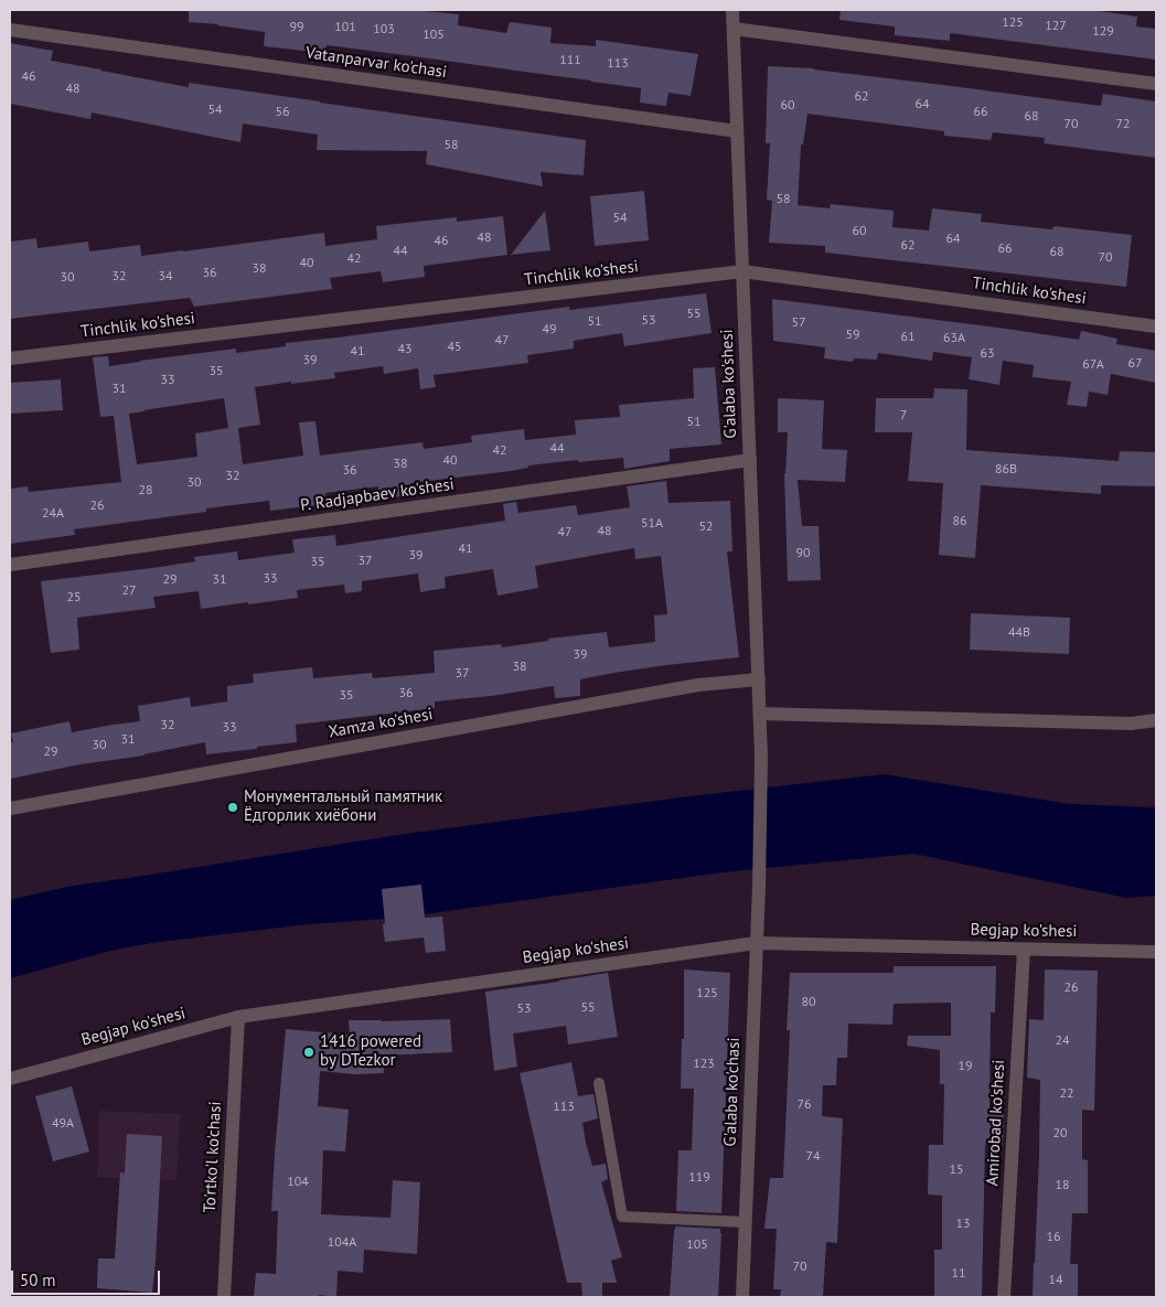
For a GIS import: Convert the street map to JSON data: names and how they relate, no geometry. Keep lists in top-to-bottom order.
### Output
{
  "streets": {
    "street": [
      "Vatanparvar ko'chasi",
      "Tinchlik ko'shesi",
      "G'alaba ko'shesi",
      "P. Radjapbaev ko'shesi",
      "Xamza ko'shesi",
      "Begjap ko'shesi",
      "G'alaba ko'chasi",
      "Amirobad ko'shesi",
      "To'rtko'l ko'chasi"
    ]
  },
  "crossings": [
    ["Vatanparvar ko'chasi", "G'alaba ko'shesi"],
    ["Tinchlik ko'shesi", "G'alaba ko'shesi"],
    ["G'alaba ko'shesi", "P. Radjapbaev ko'shesi"],
    ["G'alaba ko'shesi", "Xamza ko'shesi"],
    ["G'alaba ko'shesi", "G'alaba ko'chasi"],
    ["Begjap ko'shesi", "G'alaba ko'chasi"],
    ["Begjap ko'shesi", "Amirobad ko'shesi"],
    ["Begjap ko'shesi", "To'rtko'l ko'chasi"]
  ],
  "places": ["Монументальный памятник Ёдгорлик хиёбони", "1416 powered by DTezkor"],
  "house_numbers": [
    "125",
    "127",
    "99",
    "101",
    "103",
    "129",
    "105",
    "111",
    "113",
    "46",
    "48",
    "62",
    "64",
    "60",
    "54",
    "56",
    "66",
    "68",
    "70",
    "72",
    "58",
    "58",
    "54",
    "60",
    "48",
    "64",
    "46",
    "62",
    "66",
    "44",
    "68",
    "70",
    "42",
    "40",
    "38",
    "36",
    "32",
    "34",
    "30",
    "55",
    "53",
    "51",
    "57",
    "49",
    "59",
    "61",
    "63A",
    "47",
    "45",
    "43",
    "41",
    "63",
    "39",
    "67",
    "67A",
    "35",
    "33",
    "31",
    "7",
    "51",
    "44",
    "42",
    "40",
    "38",
    "86B",
    "36",
    "32",
    "30",
    "28",
    "26",
    "24A",
    "86",
    "51A",
    "52",
    "48",
    "47",
    "41",
    "90",
    "39",
    "37",
    "35",
    "33",
    "29",
    "31",
    "27",
    "25",
    "44B",
    "39",
    "38",
    "37",
    "36",
    "35",
    "32",
    "33",
    "31",
    "30",
    "29",
    "26",
    "125",
    "80",
    "55",
    "53",
    "24",
    "123",
    "19",
    "22",
    "76",
    "113",
    "49A",
    "20",
    "74",
    "15",
    "119",
    "104",
    "18",
    "13",
    "16",
    "104A",
    "105",
    "70",
    "11",
    "14"
  ],
  "scale_bar": "50 m"
}
